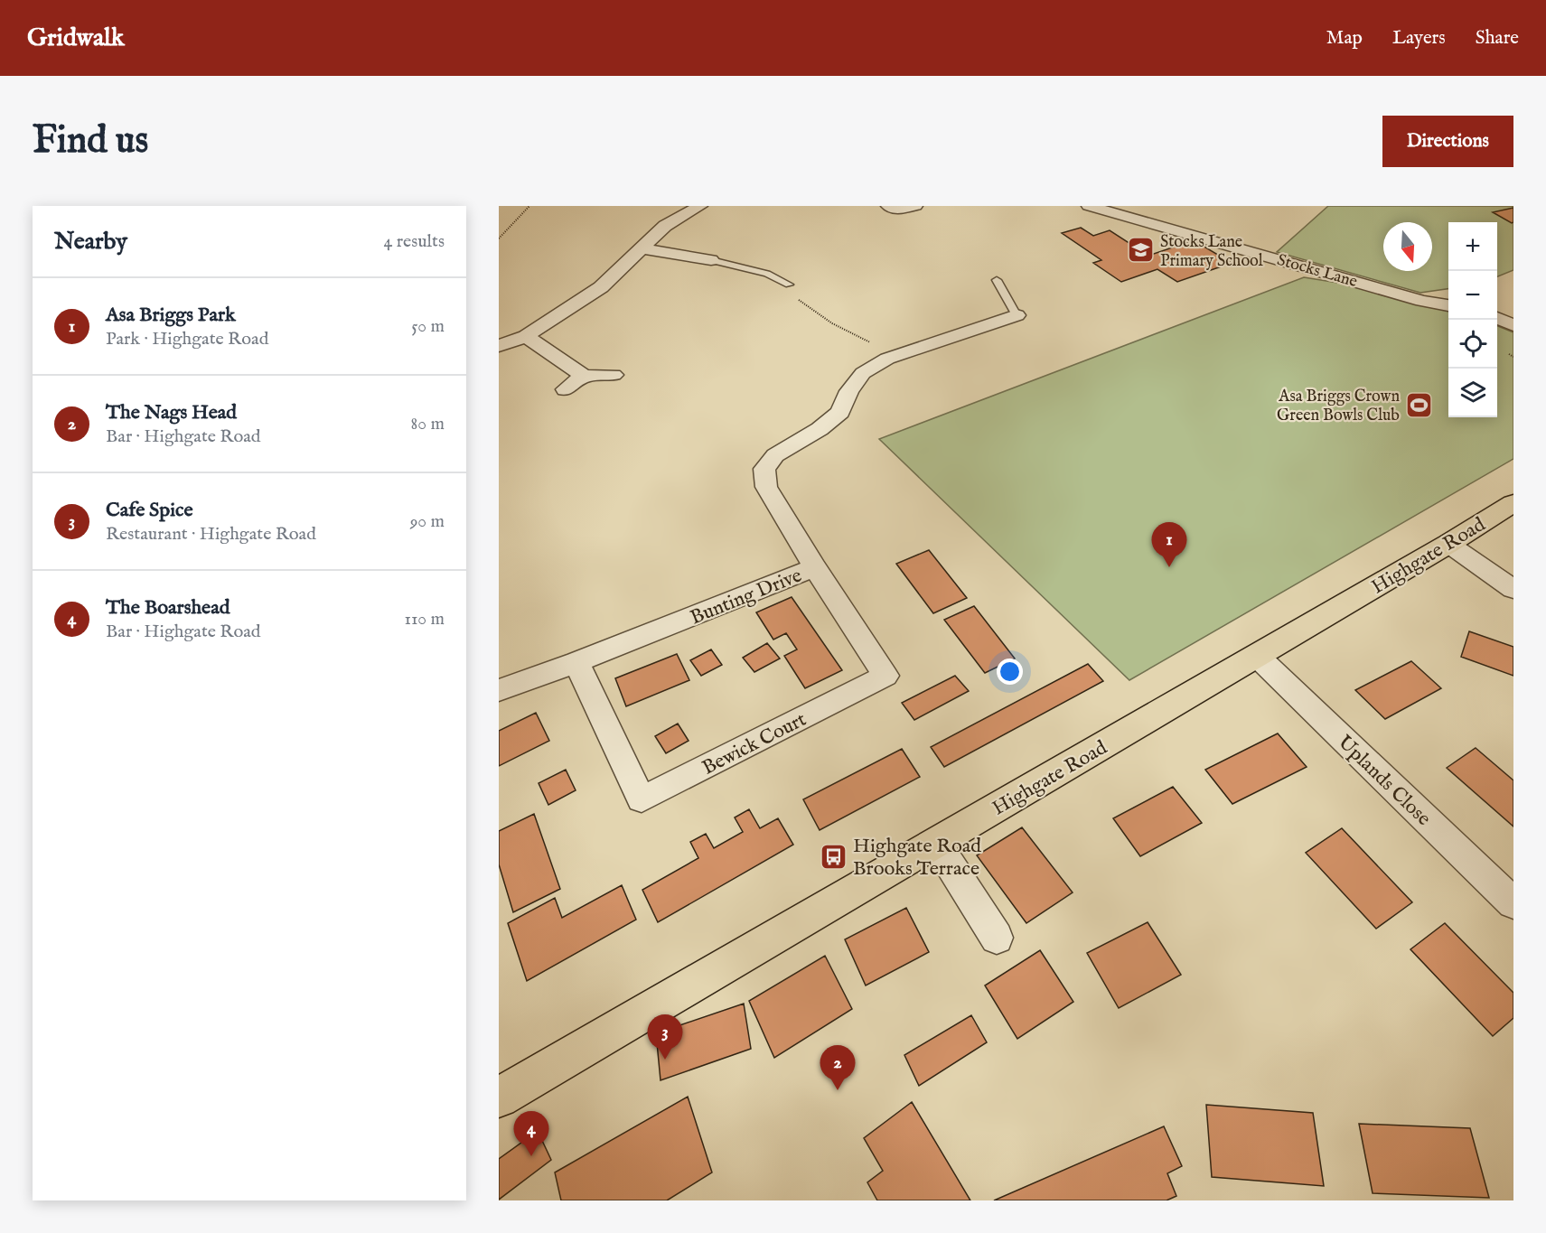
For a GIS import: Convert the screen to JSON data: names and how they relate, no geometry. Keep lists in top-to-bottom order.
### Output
{
  "streets": {
    "main road": ["Highgate Road"],
    "street": [
      "Stocks Lane",
      "Bunting Drive",
      "Bewick Court",
      "Uplands Close"
    ]
  },
  "crossings": [
    ["Highgate Road", "Uplands Close"],
    ["Bunting Drive", "Bewick Court"]
  ],
  "places": {
    "school or university": ["Stocks Lane Primary School"],
    "sports": ["Asa Briggs Crown Green Bowls Club"],
    "bus stop": ["Highgate Road Brooks Terrace"]
  },
  "north": "bottom",
  "page": {
    "header": "Gridwalk",
    "nav": ["Map", "Layers", "Share"],
    "buttons": "Directions",
    "title": "Find us",
    "heading": ["Nearby", "4 results"],
    "map_buttons": ["+", "−"],
    "list": [
      {
        "mark": "1",
        "name": "Asa Briggs Park",
        "note": "Park · Highgate Road",
        "value": "50 m"
      },
      {
        "mark": "2",
        "name": "The Nags Head",
        "note": "Bar · Highgate Road",
        "value": "80 m"
      },
      {
        "mark": "3",
        "name": "Cafe Spice",
        "note": "Restaurant · Highgate Road",
        "value": "90 m"
      },
      {
        "mark": "4",
        "name": "The Boarshead",
        "note": "Bar · Highgate Road",
        "value": "110 m"
      }
    ],
    "pins": [
      "1",
      "3",
      "2",
      "4"
    ]
  }
}
